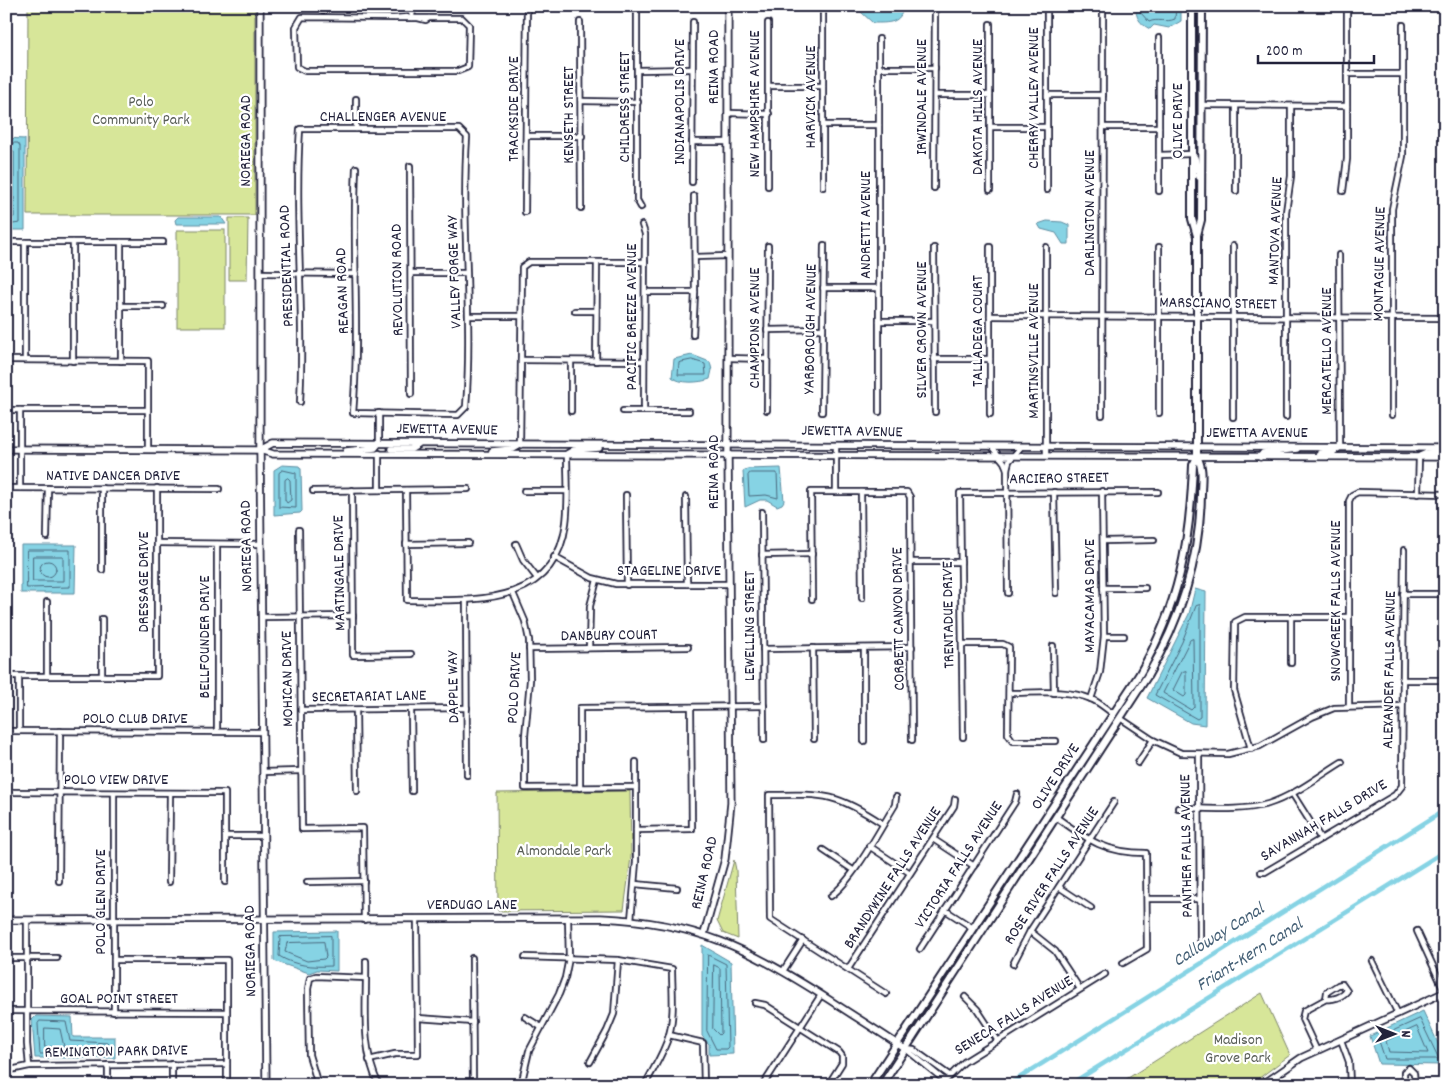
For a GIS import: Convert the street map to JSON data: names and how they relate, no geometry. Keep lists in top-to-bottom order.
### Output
{
  "streets": {
    "main road": ["OLIVE DRIVE"],
    "street": [
      "REINA ROAD",
      "HARVICK AVENUE",
      "IRWINDALE AVENUE",
      "CHERRY VALLEY AVENUE",
      "INDIANAPOLIS DRIVE",
      "NEW HAMPSHIRE AVENUE",
      "CHILDRESS STREET",
      "DAKOTA HILLS AVENUE",
      "TRACKSIDE DRIVE",
      "KENSETH STREET",
      "CHALLENGER AVENUE",
      "NORIEGA ROAD",
      "DARLINGTON AVENUE",
      "ANDRETTI AVENUE",
      "MANTOVA AVENUE",
      "MONTAGUE AVENUE",
      "PRESIDENTIAL ROAD",
      "VALLEY FORGE WAY",
      "REVOLUTION ROAD",
      "REAGAN ROAD",
      "MARSCIANO STREET",
      "PACIFIC BREEZE AVENUE",
      "CHAMPIONS AVENUE",
      "YARBOROUGH AVENUE",
      "SILVER CROWN AVENUE",
      "TALLADEGA COURT",
      "MARTINSVILLE AVENUE",
      "MERCATELLO AVENUE",
      "JEWETTA AVENUE",
      "NATIVE DANCER DRIVE",
      "ARCIERO STREET",
      "STAGELINE DRIVE",
      "MARTINGALE DRIVE",
      "DRESSAGE DRIVE",
      "MAYACAMAS DRIVE",
      "SNOWCREEK FALLS AVENUE",
      "TRENTADUE DRIVE",
      "CORBETT CANYON DRIVE",
      "LEWELLING STREET",
      "DANBURY COURT",
      "BELLFOUNDER DRIVE",
      "ALEXANDER FALLS AVENUE",
      "MOHICAN DRIVE",
      "DAPPLE WAY",
      "POLO DRIVE",
      "SECRETARIAT LANE",
      "POLO CLUB DRIVE",
      "POLO VIEW DRIVE",
      "SAVANNAH FALLS DRIVE",
      "PANTHER FALLS AVENUE",
      "VICTORIA FALLS AVENUE",
      "ROSE RIVER FALLS AVENUE",
      "BRANDYWINE FALLS AVENUE",
      "POLO GLEN DRIVE",
      "VERDUGO LANE",
      "GOAL POINT STREET",
      "SENECA FALLS AVENUE",
      "REMINGTON PARK DRIVE"
    ]
  },
  "crossings": [
    ["REINA ROAD", "JEWETTA AVENUE"],
    ["REINA ROAD", "STAGELINE DRIVE"],
    ["REINA ROAD", "VERDUGO LANE"],
    ["CHALLENGER AVENUE", "PRESIDENTIAL ROAD"],
    ["CHALLENGER AVENUE", "VALLEY FORGE WAY"],
    ["OLIVE DRIVE", "MARSCIANO STREET"],
    ["OLIVE DRIVE", "JEWETTA AVENUE"],
    ["OLIVE DRIVE", "VERDUGO LANE"],
    ["NORIEGA ROAD", "JEWETTA AVENUE"],
    ["NORIEGA ROAD", "POLO CLUB DRIVE"],
    ["NORIEGA ROAD", "VERDUGO LANE"],
    ["DARLINGTON AVENUE", "MARSCIANO STREET"],
    ["MANTOVA AVENUE", "MARSCIANO STREET"],
    ["MONTAGUE AVENUE", "MARSCIANO STREET"],
    ["VALLEY FORGE WAY", "REAGAN ROAD"],
    ["MARSCIANO STREET", "TALLADEGA COURT"],
    ["MARSCIANO STREET", "MARTINSVILLE AVENUE"],
    ["MARSCIANO STREET", "MERCATELLO AVENUE"],
    ["MARTINSVILLE AVENUE", "JEWETTA AVENUE"],
    ["MERCATELLO AVENUE", "JEWETTA AVENUE"],
    ["NATIVE DANCER DRIVE", "DRESSAGE DRIVE"],
    ["ARCIERO STREET", "MAYACAMAS DRIVE"],
    ["ARCIERO STREET", "TRENTADUE DRIVE"],
    ["DANBURY COURT", "POLO DRIVE"],
    ["BELLFOUNDER DRIVE", "POLO CLUB DRIVE"],
    ["ALEXANDER FALLS AVENUE", "SAVANNAH FALLS DRIVE"],
    ["MOHICAN DRIVE", "SECRETARIAT LANE"],
    ["DAPPLE WAY", "SECRETARIAT LANE"],
    ["POLO VIEW DRIVE", "POLO GLEN DRIVE"],
    ["POLO GLEN DRIVE", "VERDUGO LANE"],
    ["POLO GLEN DRIVE", "GOAL POINT STREET"]
  ],
  "water": ["Calloway Canal", "Friant-Kern Canal"],
  "parks": ["Polo Community Park", "Almondale Park", "Madison Grove Park"],
  "scale_bar": "200 m",
  "north": "right"
}
